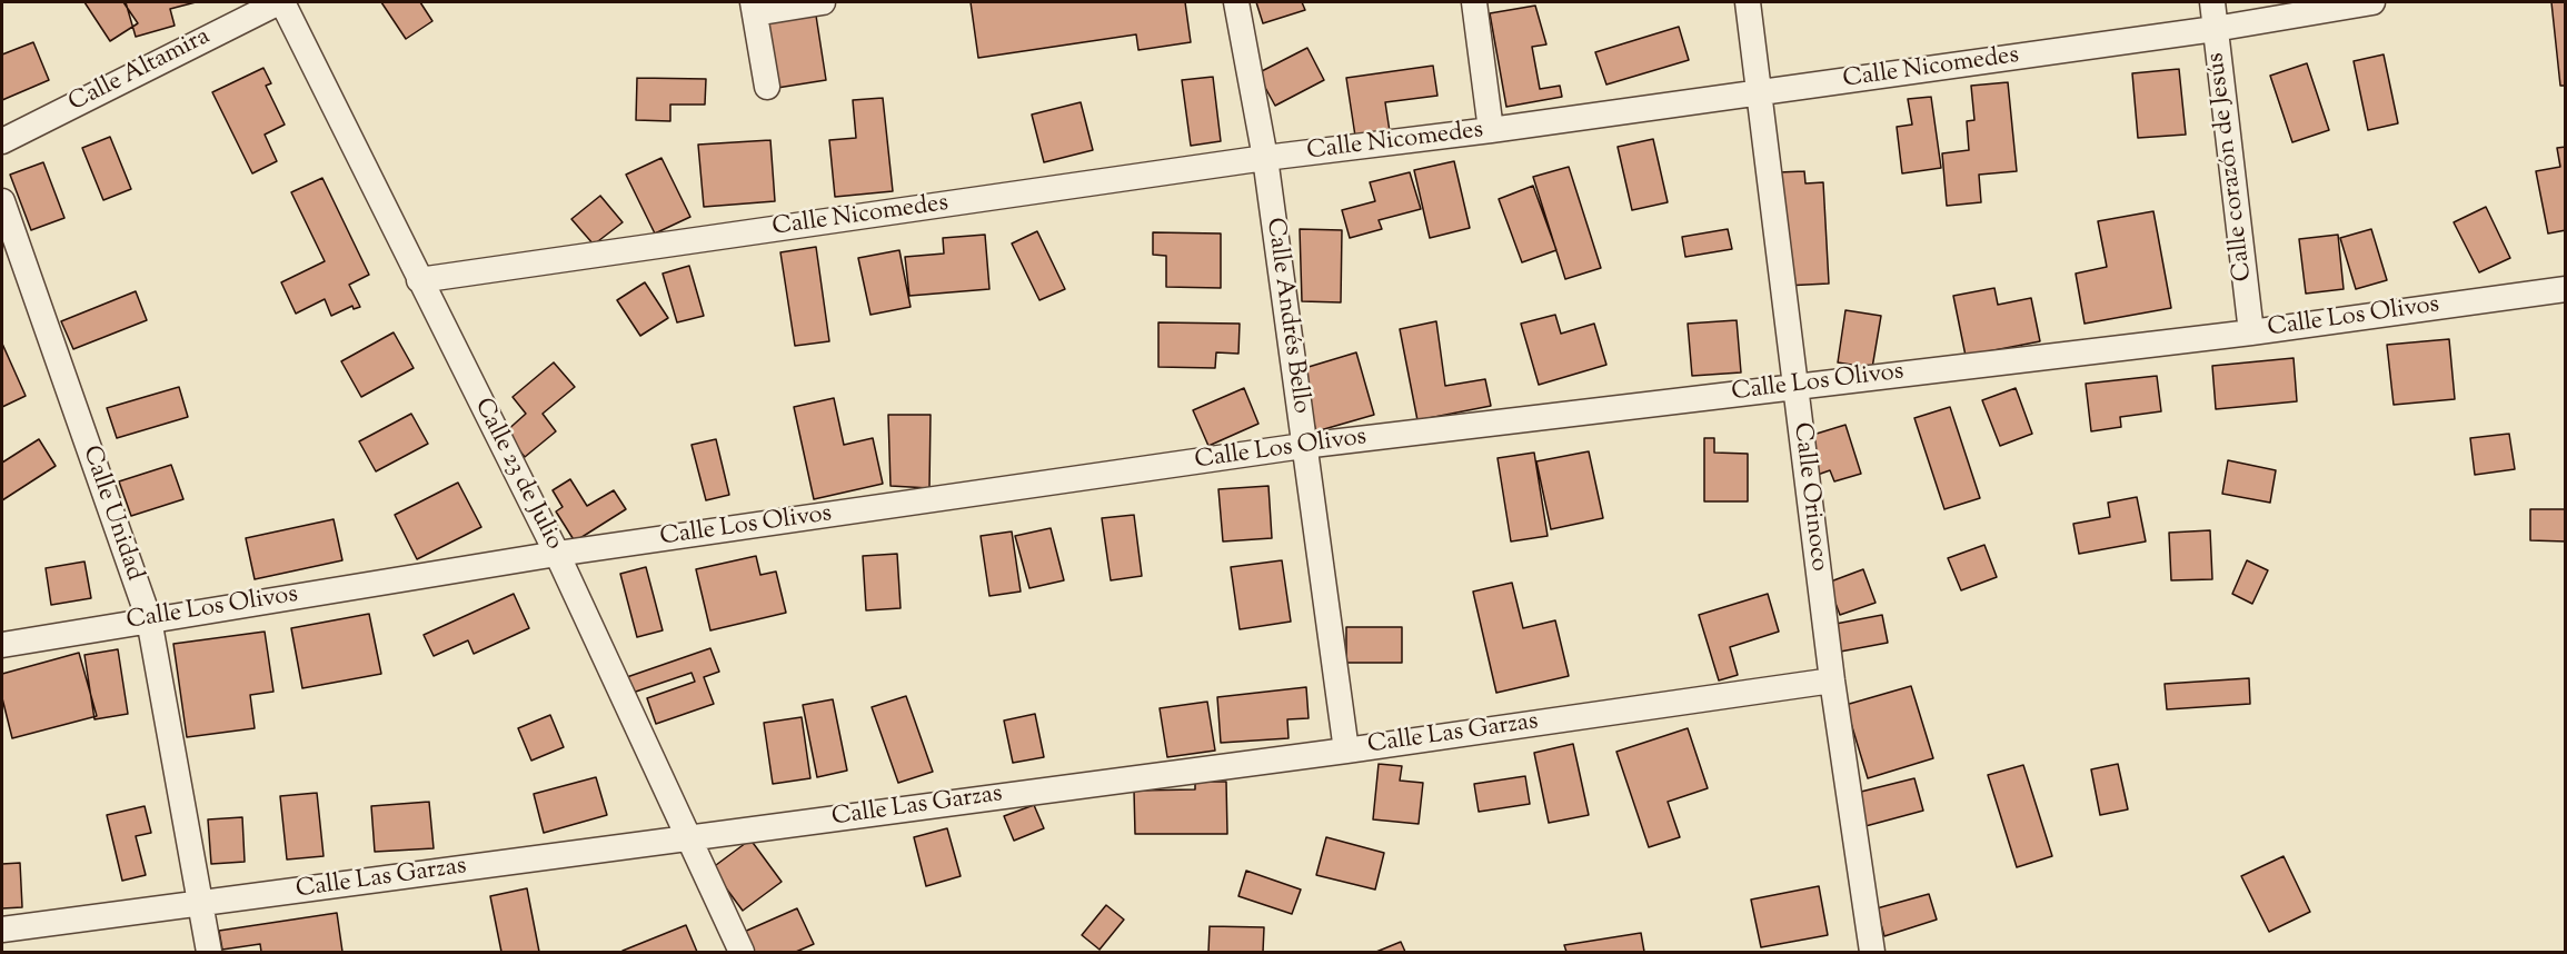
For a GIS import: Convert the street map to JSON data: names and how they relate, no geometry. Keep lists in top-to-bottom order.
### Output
{
  "streets": {
    "street": [
      "Calle Nicomedes",
      "Calle Altamira",
      "Calle corazón de Jesús",
      "Calle Andrés Bello",
      "Calle Los Olivos",
      "Calle 23 de Julio",
      "Calle Orinoco",
      "Calle Unidad",
      "Calle Las Garzas"
    ]
  },
  "crossings": [
    ["Calle Nicomedes", "Calle corazón de Jesús"],
    ["Calle Nicomedes", "Calle Andrés Bello"],
    ["Calle Nicomedes", "Calle 23 de Julio"],
    ["Calle Nicomedes", "Calle Orinoco"],
    ["Calle Altamira", "Calle 23 de Julio"],
    ["Calle corazón de Jesús", "Calle Los Olivos"],
    ["Calle Andrés Bello", "Calle Los Olivos"],
    ["Calle Andrés Bello", "Calle Las Garzas"],
    ["Calle Los Olivos", "Calle 23 de Julio"],
    ["Calle Los Olivos", "Calle Orinoco"],
    ["Calle Los Olivos", "Calle Unidad"],
    ["Calle 23 de Julio", "Calle Las Garzas"],
    ["Calle Orinoco", "Calle Las Garzas"],
    ["Calle Unidad", "Calle Las Garzas"]
  ]
}
